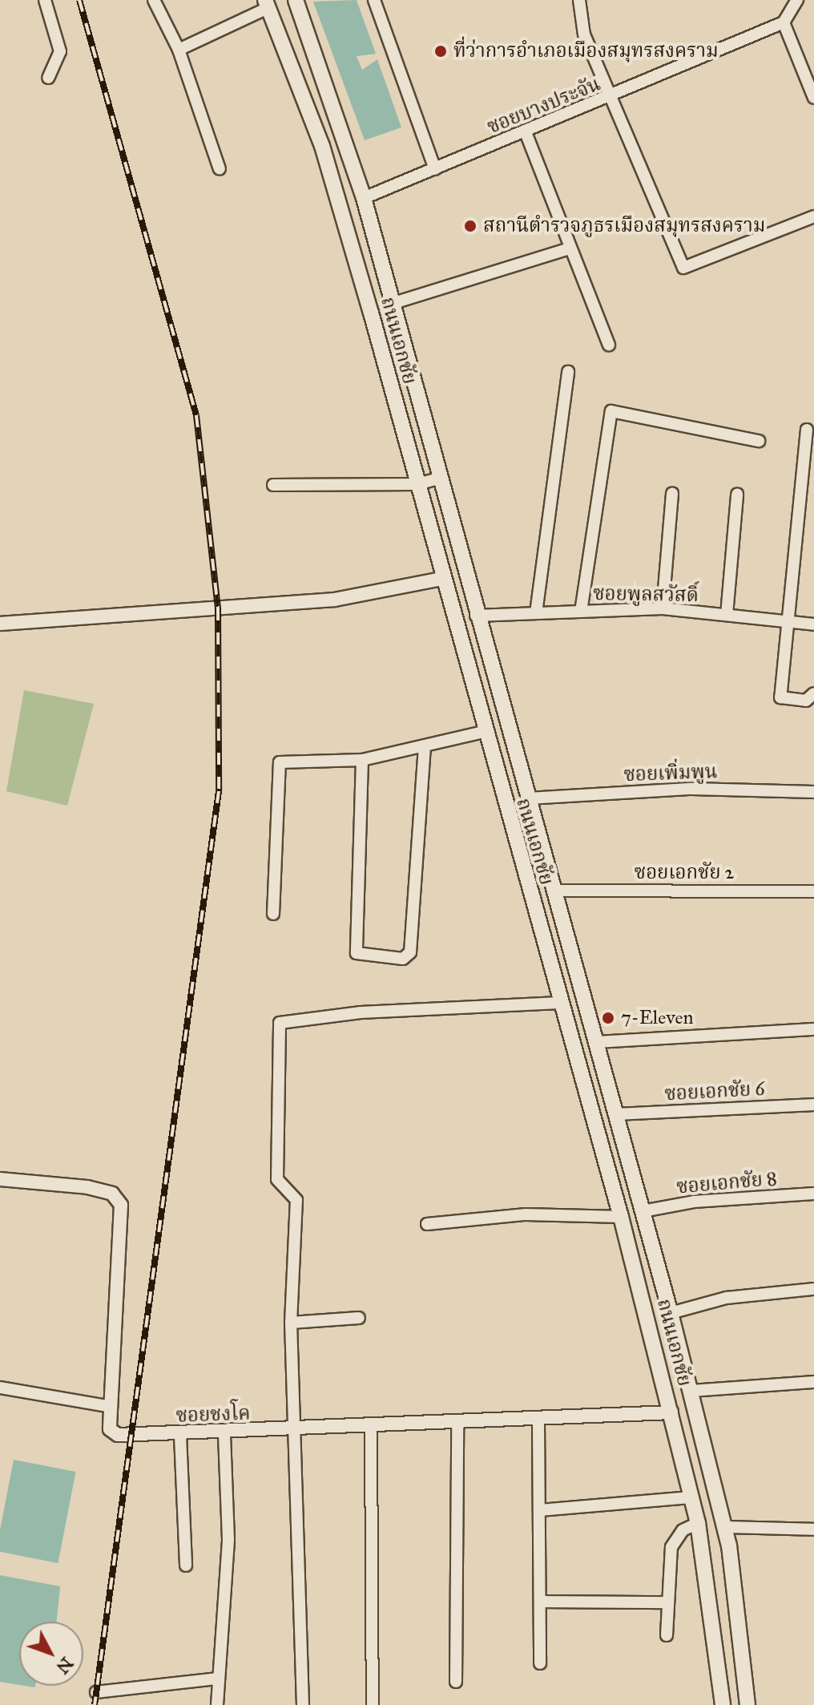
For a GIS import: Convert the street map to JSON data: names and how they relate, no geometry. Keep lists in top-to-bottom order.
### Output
{
  "streets": {
    "main road": ["ถนนเอกชัย"],
    "street": [
      "ซอยบางประจัน",
      "ซอยพูลสวัสดิ์",
      "ซอยเพิ่มพูน",
      "ซอยเอกชัย 2",
      "ซอยเอกชัย 6",
      "ซอยเอกชัย 8",
      "ซอยชงโค"
    ]
  },
  "crossings": [
    ["ซอยบางประจัน", "ถนนเอกชัย"],
    ["ถนนเอกชัย", "ซอยพูลสวัสดิ์"],
    ["ถนนเอกชัย", "ซอยเพิ่มพูน"],
    ["ถนนเอกชัย", "ซอยเอกชัย 2"],
    ["ถนนเอกชัย", "ซอยเอกชัย 6"],
    ["ถนนเอกชัย", "ซอยเอกชัย 8"],
    ["ถนนเอกชัย", "ซอยชงโค"]
  ],
  "places": ["ที่ว่าการอำเภอเมืองสมุทรสงคราม", "สถานีตำรวจภูธรเมืองสมุทรสงคราม", "7-Eleven"],
  "north": "bottom right"
}
